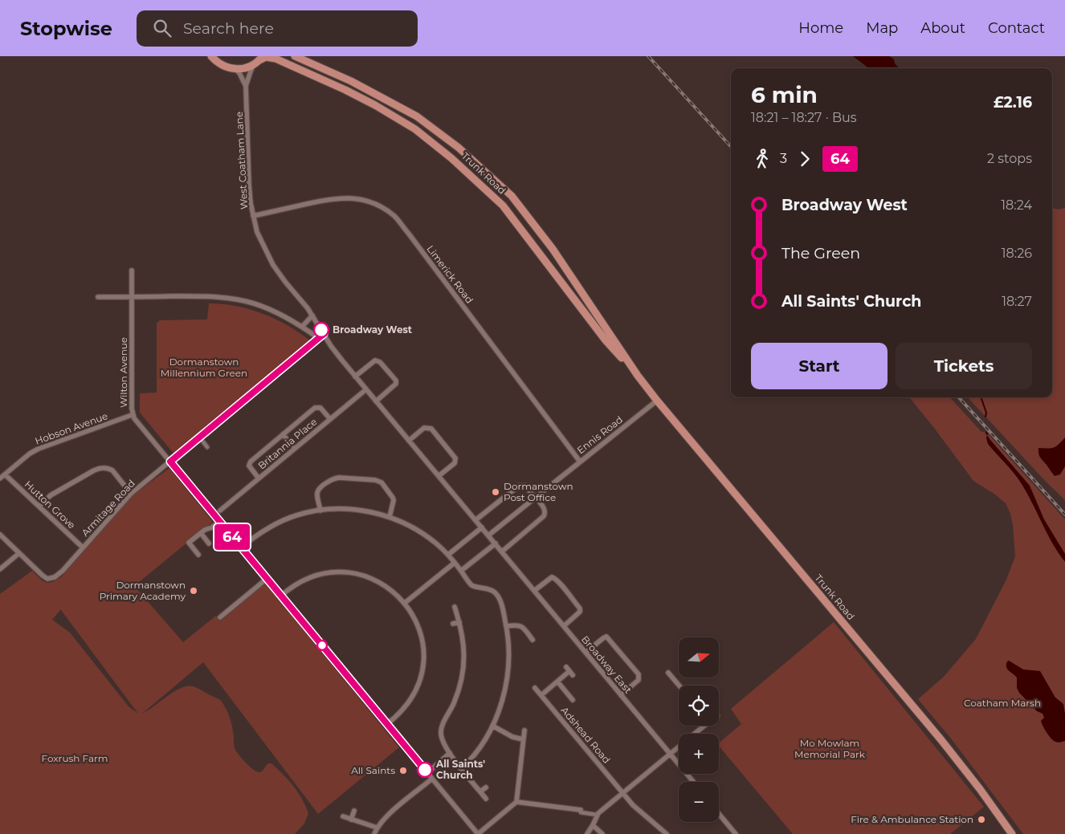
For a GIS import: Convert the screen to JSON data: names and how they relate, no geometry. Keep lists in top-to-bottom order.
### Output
{
  "streets": {
    "main road": ["Trunk Road"],
    "street": [
      "West Coatham Lane",
      "Limerick Road",
      "Wilton Avenue",
      "Hobson Avenue",
      "Ennis Road",
      "Britannia Place",
      "Hutton Grove",
      "Armitage Road",
      "Broadway East",
      "Adshead Road"
    ]
  },
  "crossings": [
    ["West Coatham Lane", "Trunk Road"],
    ["West Coatham Lane", "Limerick Road"],
    ["West Coatham Lane", "Armitage Road"],
    ["Trunk Road", "Ennis Road"],
    ["Limerick Road", "Ennis Road"],
    ["Wilton Avenue", "Hobson Avenue"],
    ["Wilton Avenue", "Armitage Road"],
    ["Hobson Avenue", "Hutton Grove"],
    ["Hutton Grove", "Armitage Road"]
  ],
  "parks": [
    "Dormanstown Millennium Green",
    "Coatham Marsh",
    "Mo Mowlam Memorial Park",
    "Foxrush Farm"
  ],
  "places": [
    "Broadway West",
    "Dormanstown Post Office",
    "Dormanstown Primary Academy",
    "All Saints' Church",
    "All Saints",
    "Fire & Ambulance Station"
  ],
  "lines": ["bus line 64"],
  "north": "right",
  "page": {
    "header": "Stopwise",
    "search": "Search here",
    "nav": [
      "Home",
      "Map",
      "About",
      "Contact"
    ],
    "on_map": "64",
    "heading": ["6 min", "18:21 – 18:27 · Bus", "£2.16"],
    "legs": ["3", "64", "2 stops"],
    "list": [
      {
        "name": "Broadway West",
        "value": "18:24"
      },
      {
        "name": "The Green",
        "value": "18:26"
      },
      {
        "name": "All Saints' Church",
        "value": "18:27"
      }
    ],
    "buttons": ["Start", "Tickets"],
    "map_buttons": ["+", "−"]
  }
}
